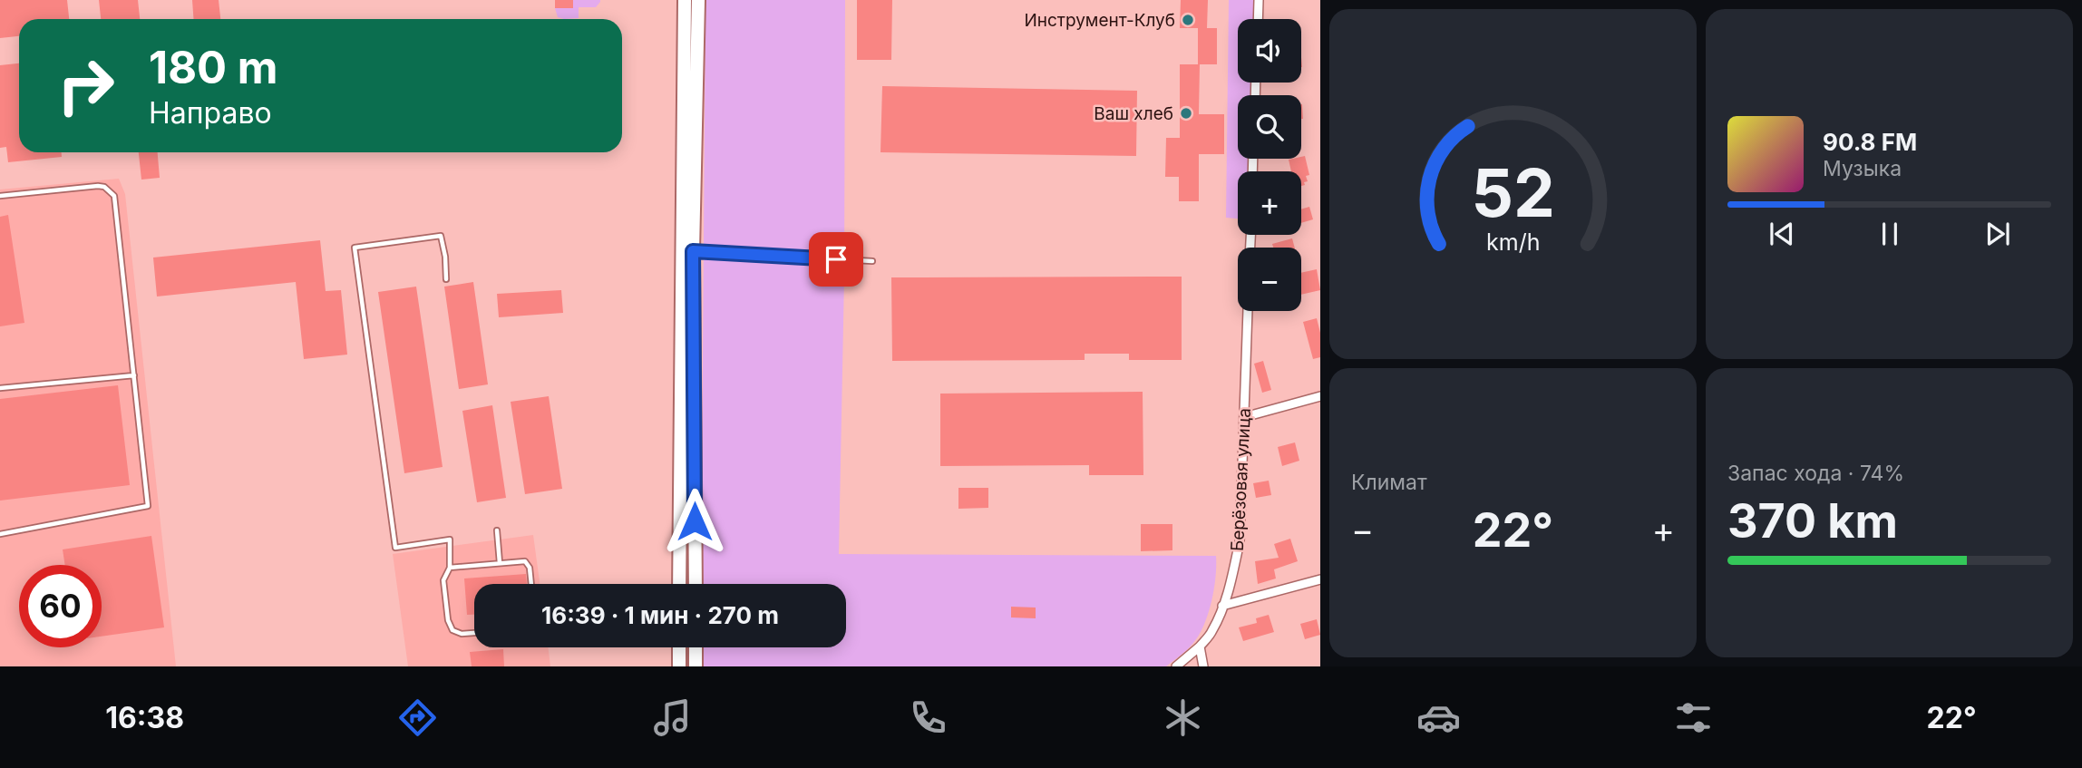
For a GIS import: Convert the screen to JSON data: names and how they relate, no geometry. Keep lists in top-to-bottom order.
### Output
{
  "streets": {
    "street": ["Берёзовая улица"]
  },
  "places": ["Инструмент-Клуб", "Ваш хлеб"],
  "page": {
    "map_buttons": ["+", "−"],
    "turn": ["180 m", "Направо"],
    "song": ["90.8 FM", "Музыка"],
    "tile": [
      "Климат",
      ["Запас хода · 74%", "370 km"]
    ],
    "heat": ["−", "22°", "+"],
    "limit": "60",
    "trip": "16:39 · 1 мин · 270 m",
    "tabs": ["16:38", "22°"],
    "gauge": ["52", "km/h"]
  }
}
